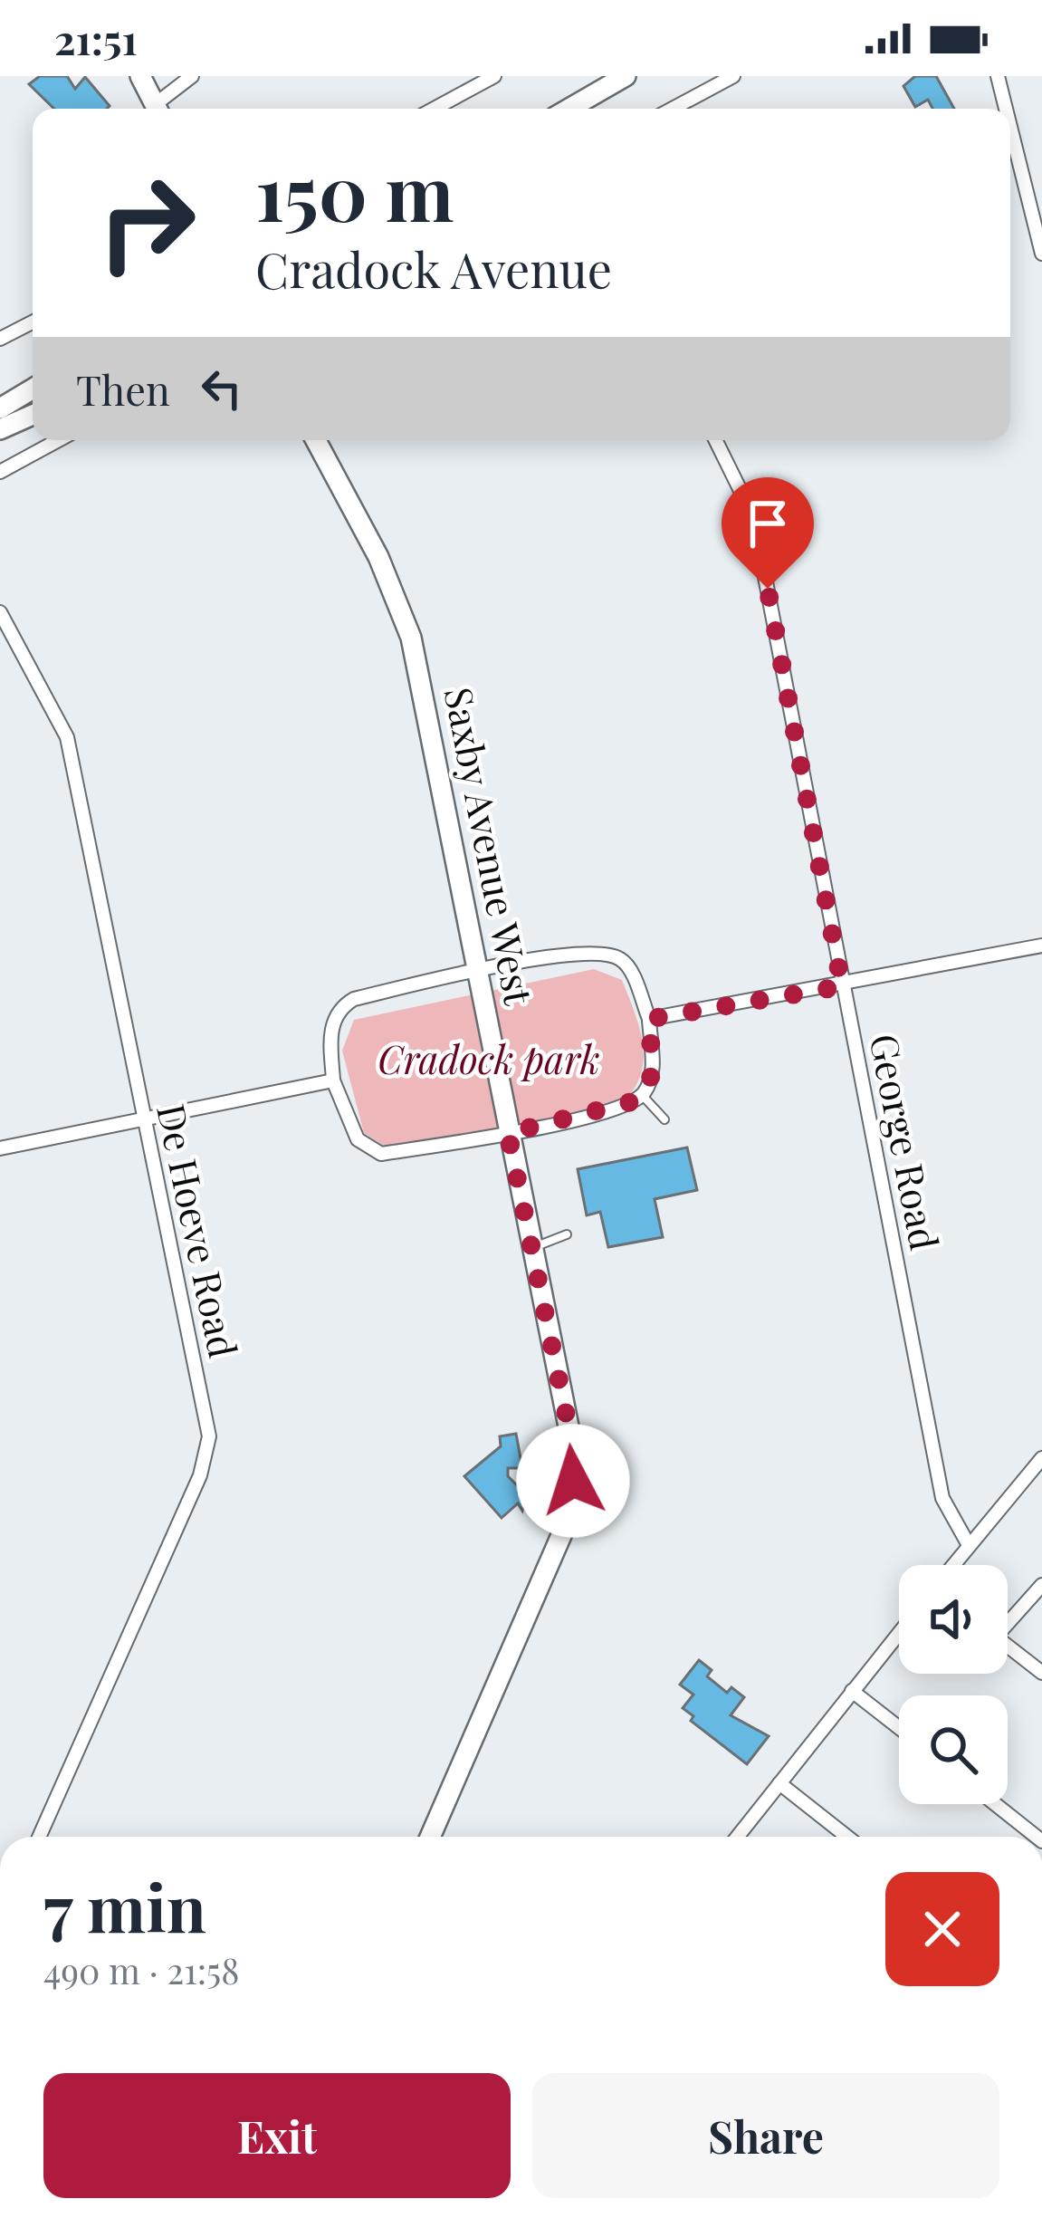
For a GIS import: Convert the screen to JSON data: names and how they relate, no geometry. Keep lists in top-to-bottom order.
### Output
{
  "streets": {
    "street": ["Saxby Avenue West", "George Road", "De Hoeve Road"]
  },
  "parks": ["Cradock park"],
  "page": {
    "status": "21:51",
    "turn": ["150 m", "Cradock Avenue"],
    "then": "Then",
    "heading": ["7 min", "490 m · 21:58"],
    "buttons": ["Exit", "Share"]
  }
}
